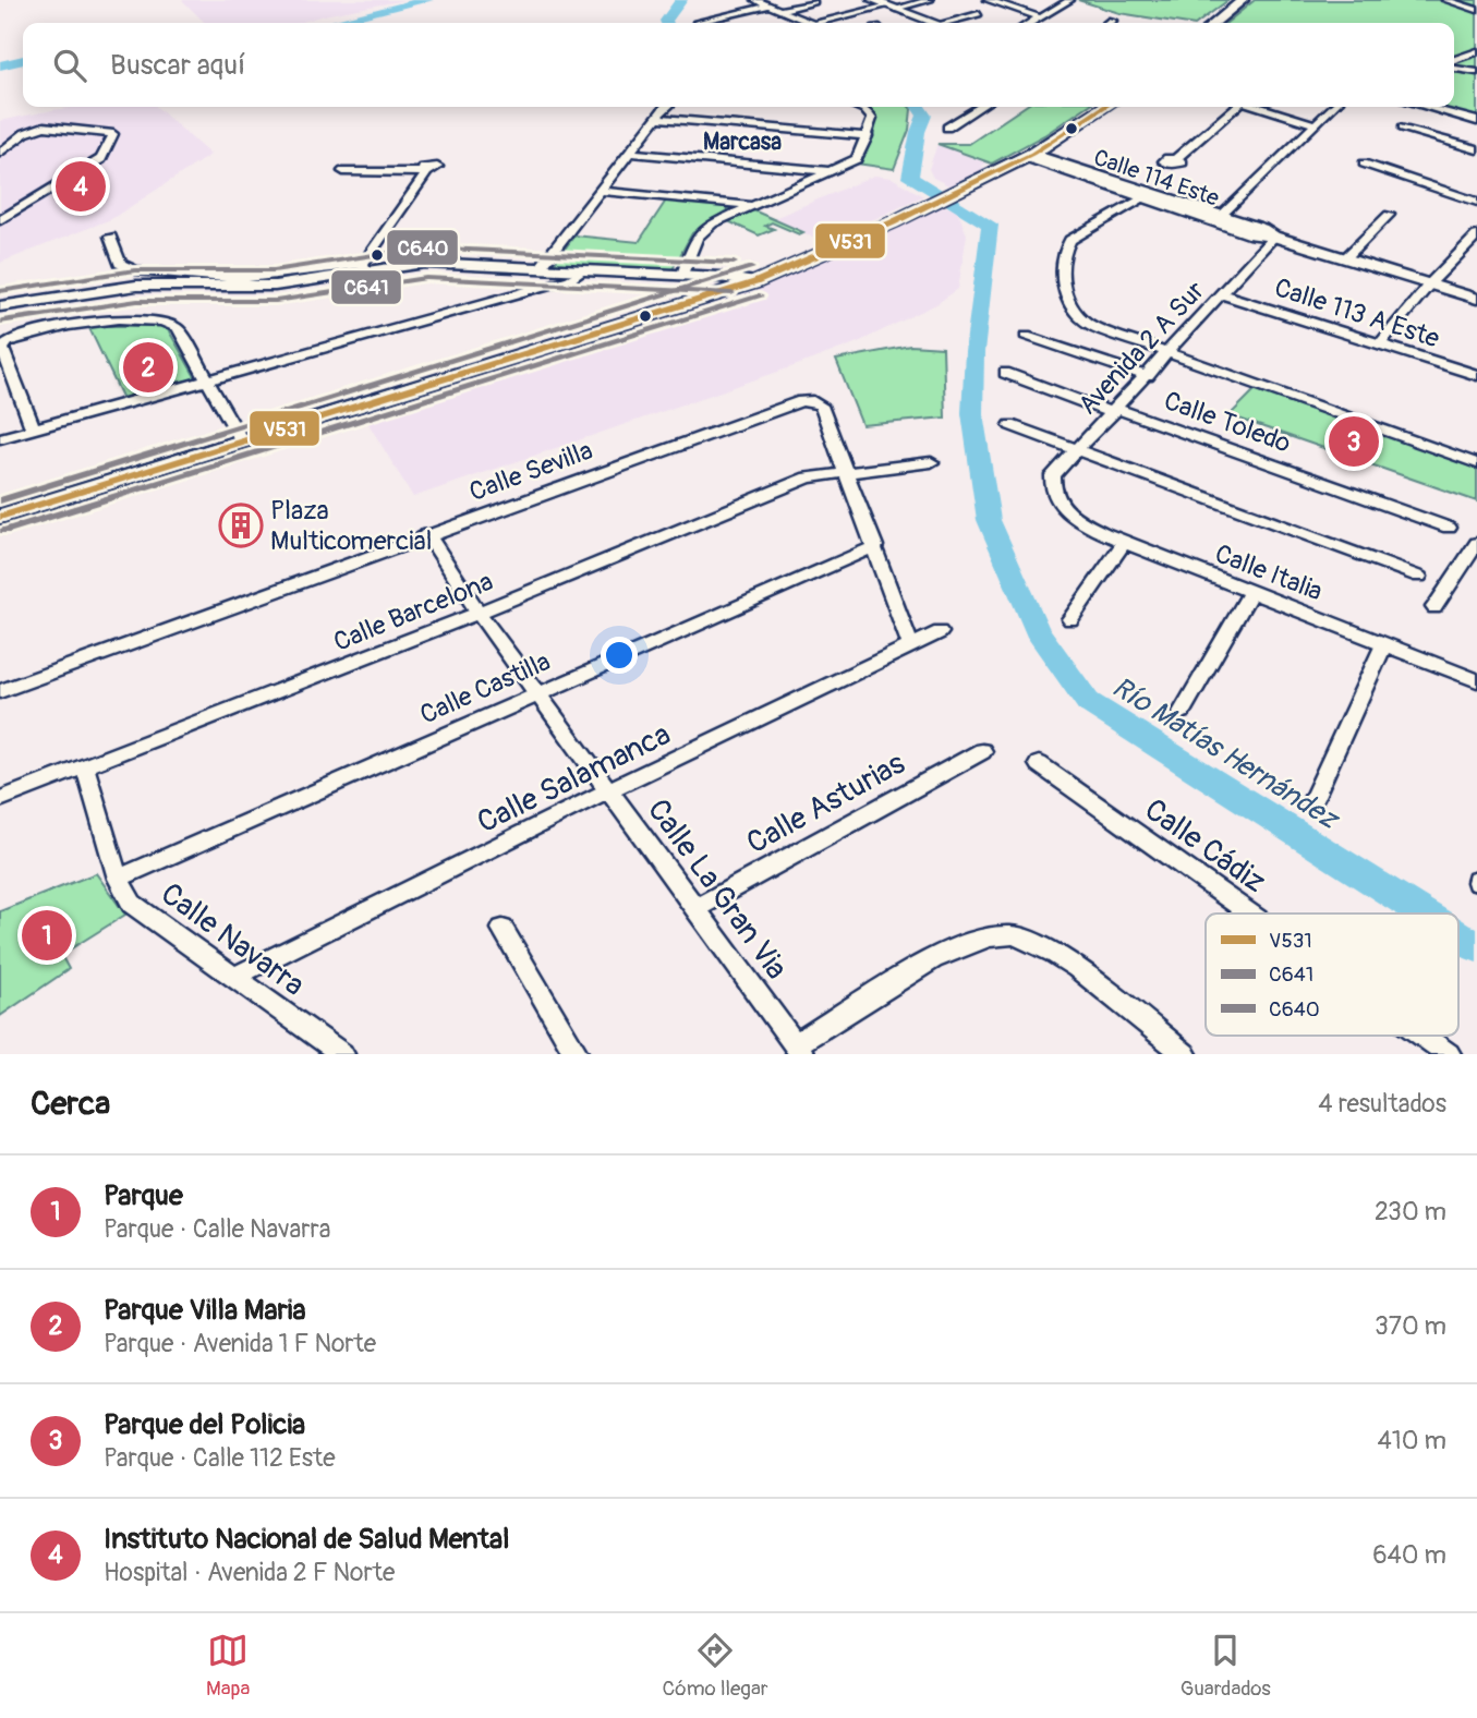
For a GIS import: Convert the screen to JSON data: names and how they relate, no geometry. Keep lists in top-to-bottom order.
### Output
{
  "streets": {
    "street": [
      "Calle 114 Este",
      "Calle 113 A Este",
      "Avenida 2 A Sur",
      "Calle Toledo",
      "Calle Sevilla",
      "Calle Italia",
      "Calle Barcelona",
      "Calle Castilla",
      "Calle Salamanca",
      "Calle Asturias",
      "Calle Cádiz",
      "Calle La Gran Via",
      "Calle Navarra"
    ]
  },
  "crossings": [
    ["Calle 114 Este", "Avenida 2 A Sur"],
    ["Calle 113 A Este", "Avenida 2 A Sur"],
    ["Avenida 2 A Sur", "Calle Toledo"],
    ["Avenida 2 A Sur", "Calle Italia"],
    ["Calle Sevilla", "Calle Barcelona"],
    ["Calle Sevilla", "Calle La Gran Via"],
    ["Calle Barcelona", "Calle La Gran Via"],
    ["Calle Barcelona", "Calle Navarra"],
    ["Calle Castilla", "Calle La Gran Via"],
    ["Calle Castilla", "Calle Navarra"],
    ["Calle Salamanca", "Calle La Gran Via"],
    ["Calle Salamanca", "Calle Navarra"],
    ["Calle Asturias", "Calle La Gran Via"]
  ],
  "districts": ["Marcasa"],
  "water": ["Río Matías Hernández"],
  "places": {
    "building": ["Plaza Multicomercial"]
  },
  "lines": ["transit line V531", "transit line C640", "transit line C641"],
  "legend": ["V531", "C641", "C640"],
  "page": {
    "search": "Buscar aquí",
    "pins": [
      "4",
      "2",
      "3",
      "1"
    ],
    "heading": ["Cerca", "4 resultados"],
    "list": [
      {
        "mark": "1",
        "name": "Parque",
        "note": "Parque · Calle Navarra",
        "value": "230 m"
      },
      {
        "mark": "2",
        "name": "Parque Villa Maria",
        "note": "Parque · Avenida 1 F Norte",
        "value": "370 m"
      },
      {
        "mark": "3",
        "name": "Parque del Policia",
        "note": "Parque · Calle 112 Este",
        "value": "410 m"
      },
      {
        "mark": "4",
        "name": "Instituto Nacional de Salud Mental",
        "note": "Hospital · Avenida 2 F Norte",
        "value": "640 m"
      }
    ],
    "nav": ["Mapa", "Cómo llegar", "Guardados"]
  }
}
